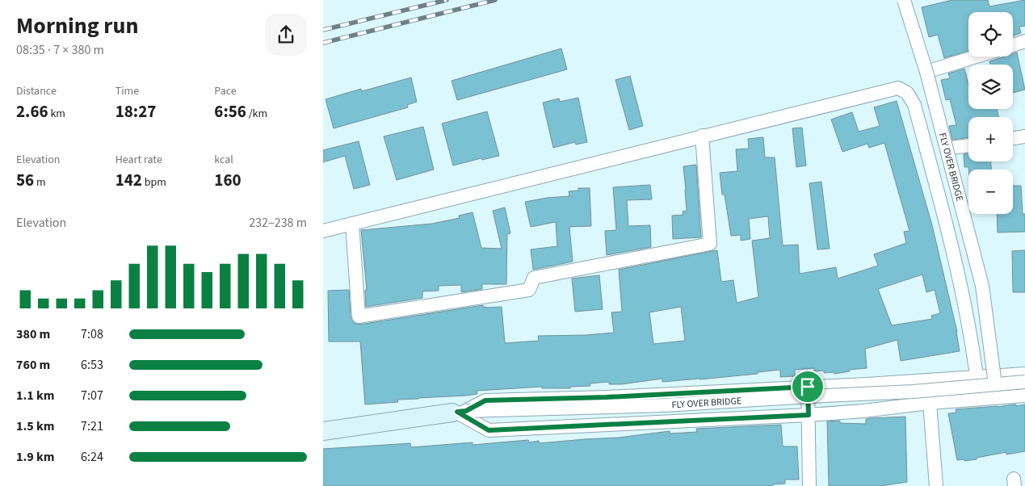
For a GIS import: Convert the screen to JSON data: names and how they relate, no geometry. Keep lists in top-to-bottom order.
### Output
{
  "streets": {
    "street": ["FLY OVER BRIDGE"]
  },
  "page": {
    "heading": ["Morning run", "08:35 · 7 × 380 m"],
    "map_buttons": ["+", "−"],
    "stats": [
      ["Distance", "2.66 km"],
      ["Time", "18:27"],
      ["Pace", "6:56 /km"],
      ["Elevation", "56 m"],
      ["Heart rate", "142 bpm"],
      ["kcal", "160"]
    ],
    "chart": ["Elevation", "232–238 m"],
    "list": [
      {
        "name": "380 m",
        "note": "7:08"
      },
      {
        "name": "760 m",
        "note": "6:53"
      },
      {
        "name": "1.1 km",
        "note": "7:07"
      },
      {
        "name": "1.5 km",
        "note": "7:21"
      },
      {
        "name": "1.9 km",
        "note": "6:24"
      }
    ]
  }
}
